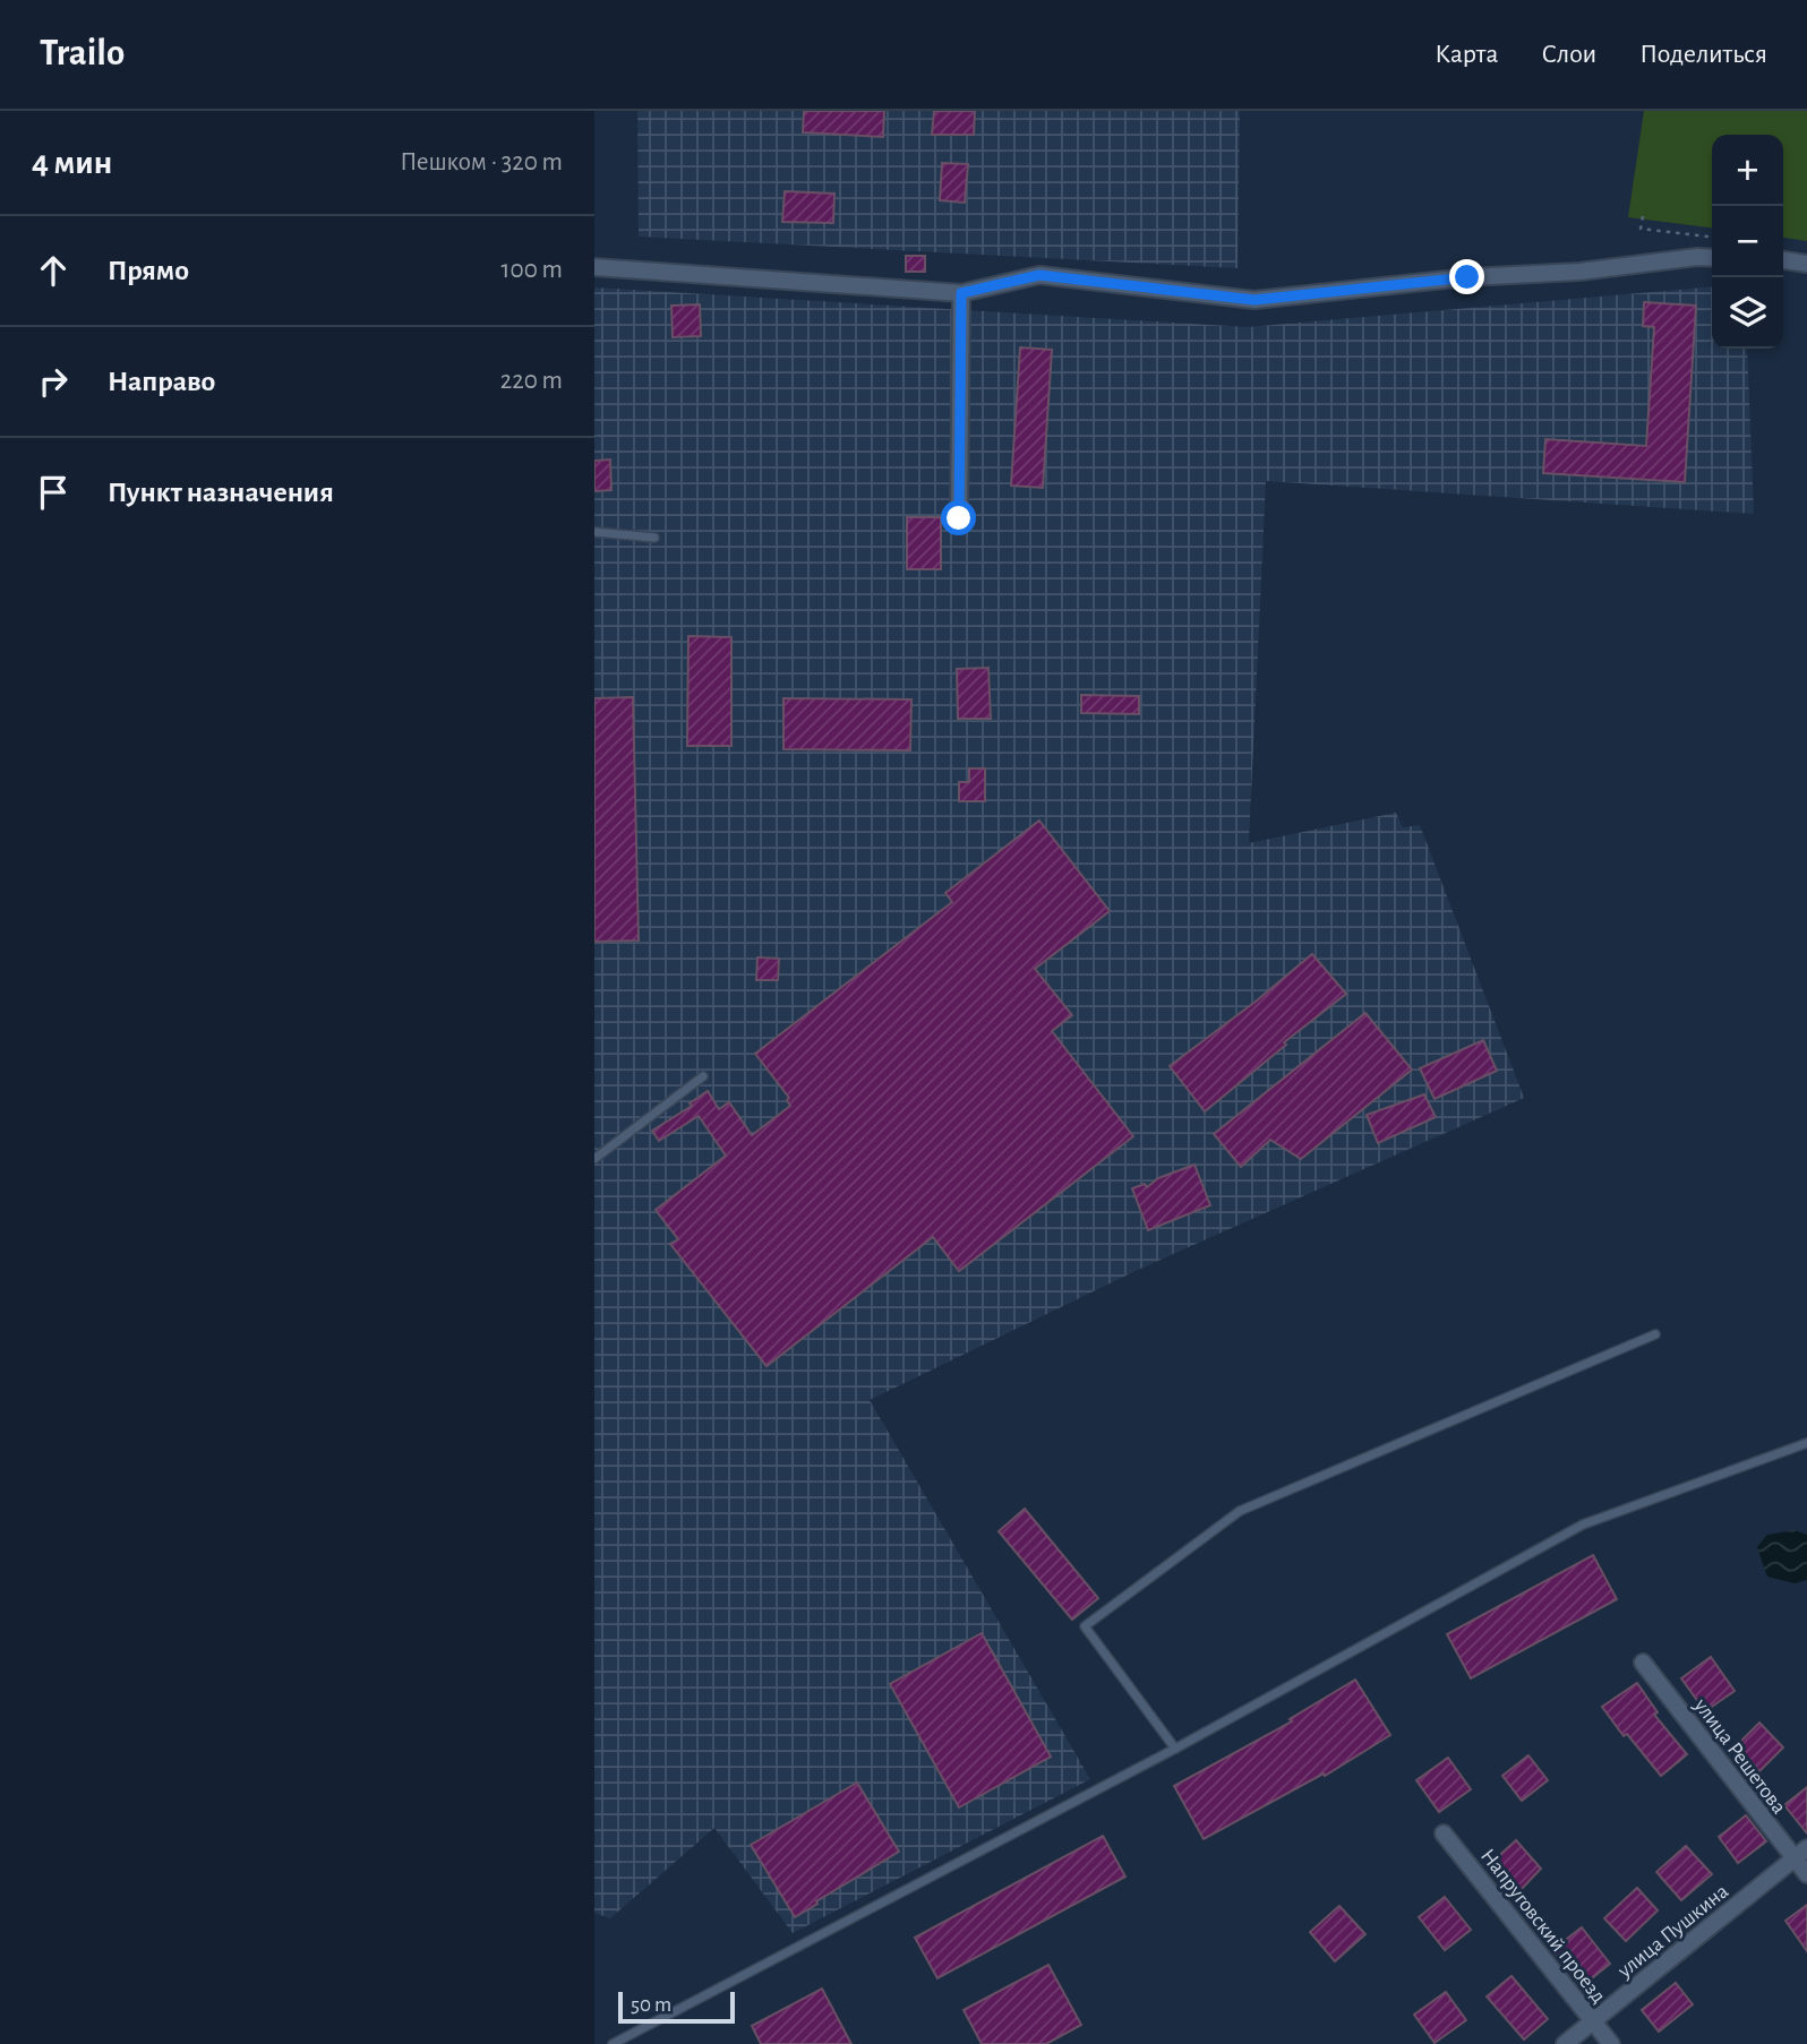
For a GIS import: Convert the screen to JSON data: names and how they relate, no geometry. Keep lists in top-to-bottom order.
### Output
{
  "streets": {
    "street": ["улица Решетова", "Напруговский проезд", "улица Пушкина"]
  },
  "crossings": [
    ["улица Решетова", "улица Пушкина"],
    ["Напруговский проезд", "улица Пушкина"]
  ],
  "scale_bar": "50 m",
  "page": {
    "header": "Trailo",
    "nav": ["Карта", "Слои", "Поделиться"],
    "heading": ["4 мин", "Пешком · 320 m"],
    "map_buttons": ["+", "−"],
    "list": [
      ["Прямо", "100 m"],
      ["Направо", "220 m"],
      "Пункт назначения"
    ],
    "scale": "50 m"
  }
}
